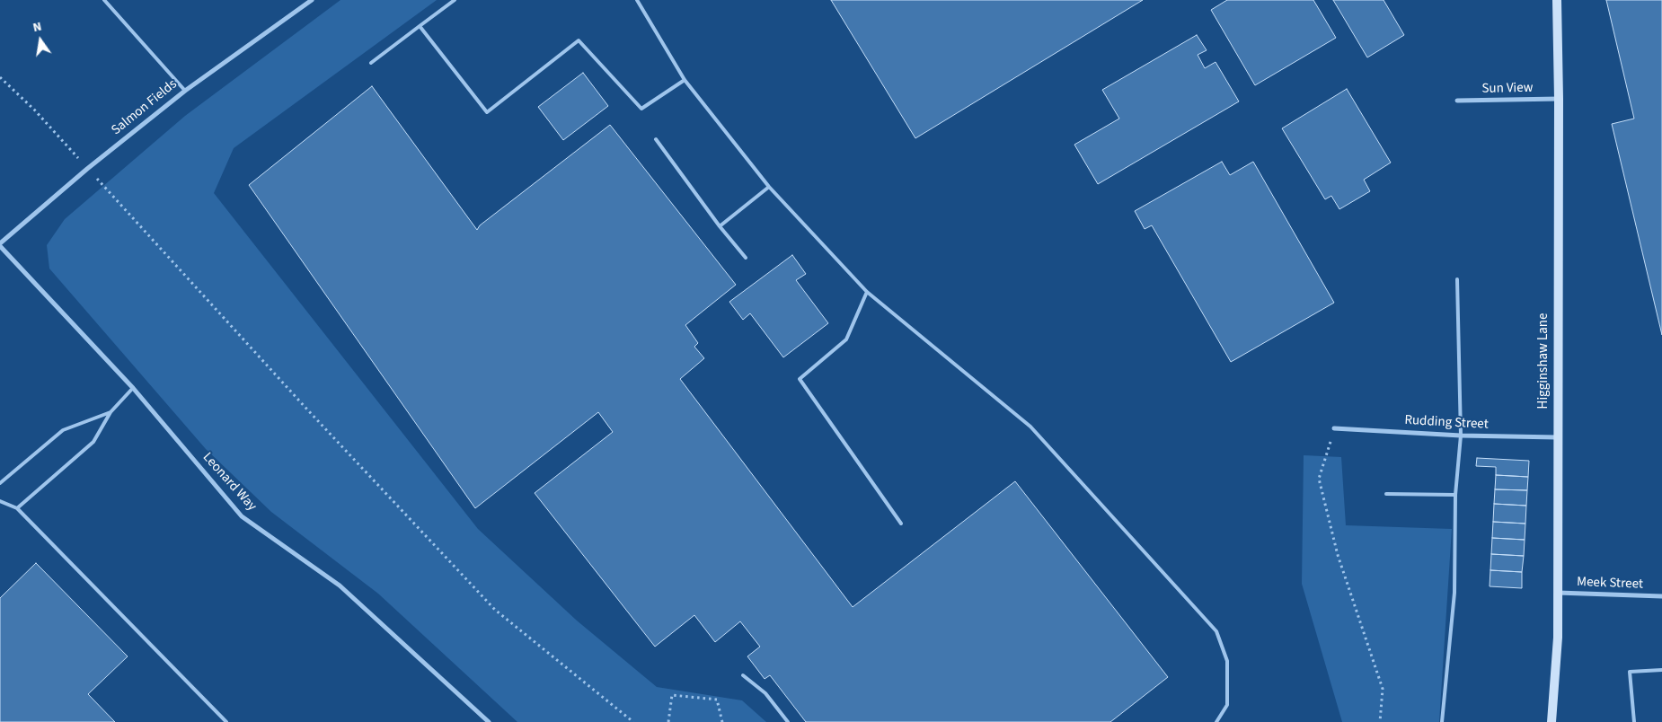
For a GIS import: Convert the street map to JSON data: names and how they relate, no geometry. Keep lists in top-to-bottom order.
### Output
{
  "streets": {
    "main road": ["Higginshaw Lane"],
    "street": [
      "Sun View",
      "Salmon Fields",
      "Rudding Street",
      "Leonard Way",
      "Meek Street"
    ]
  },
  "crossings": [
    ["Sun View", "Higginshaw Lane"],
    ["Salmon Fields", "Leonard Way"],
    ["Higginshaw Lane", "Rudding Street"],
    ["Higginshaw Lane", "Meek Street"]
  ],
  "north": "top"
}
